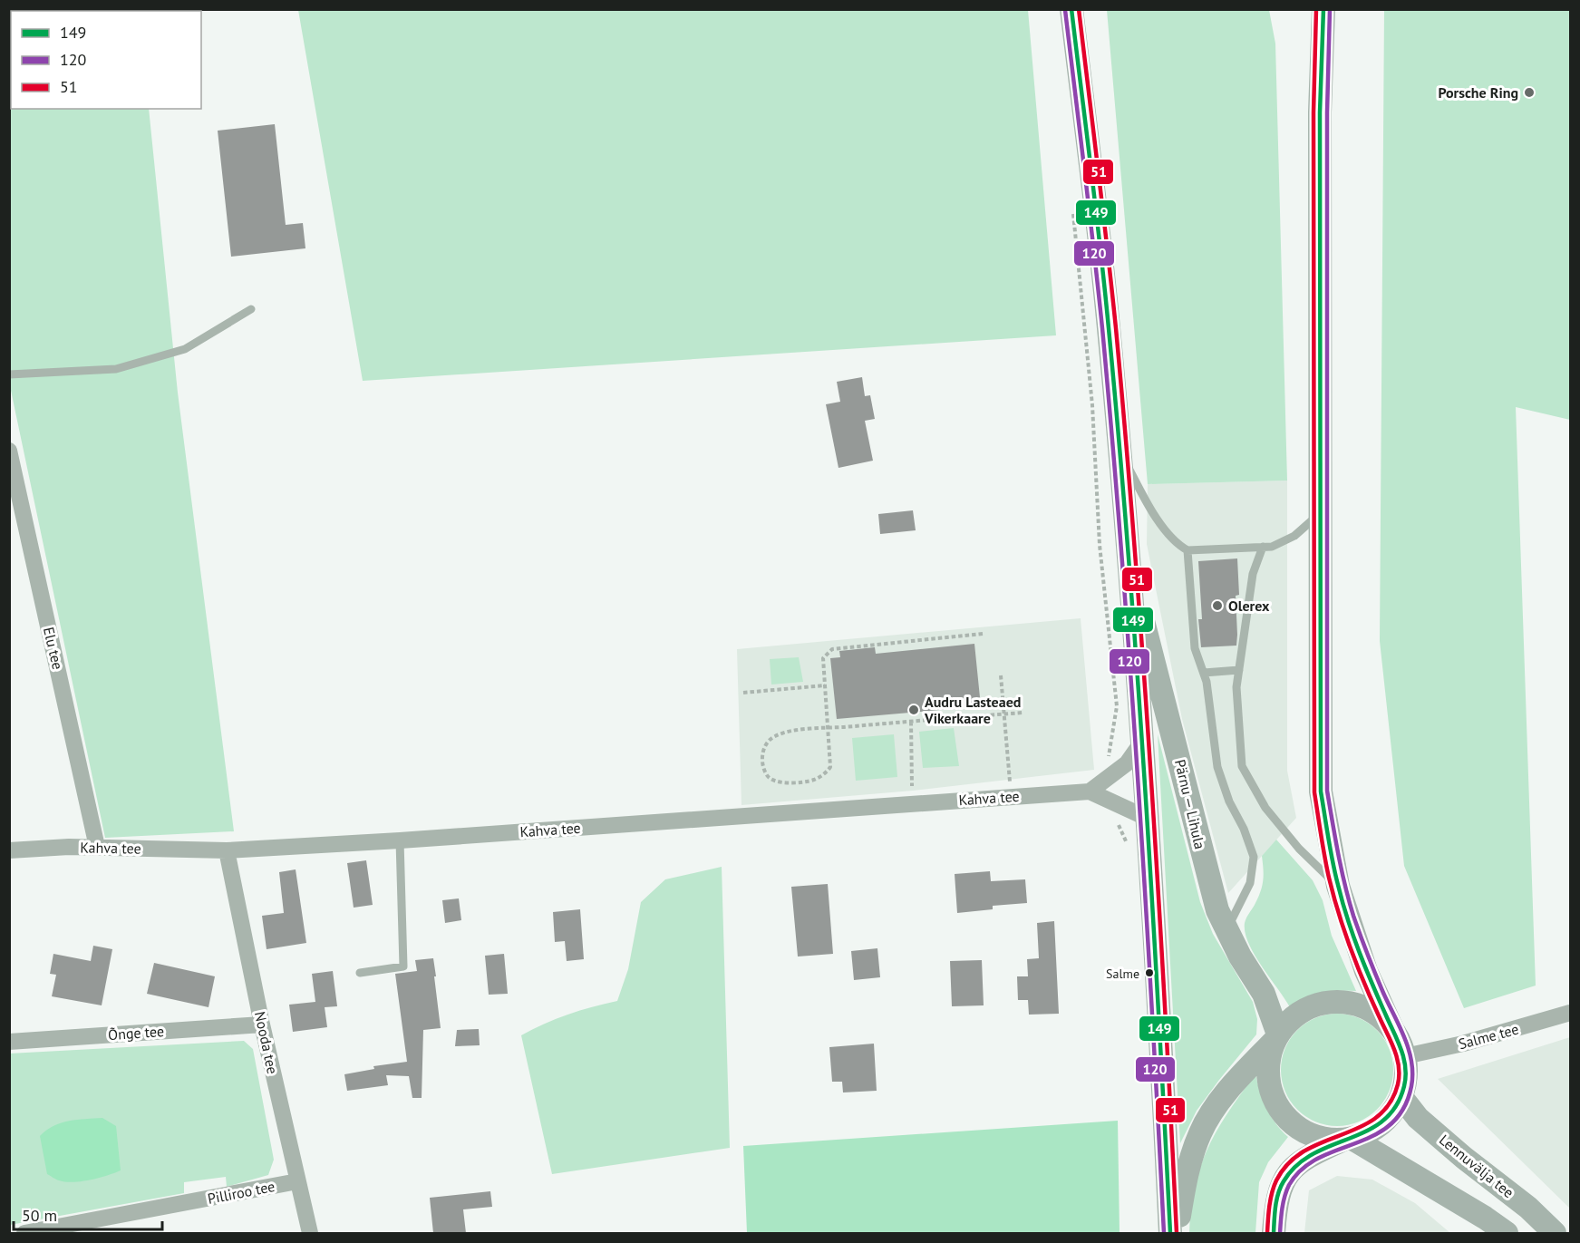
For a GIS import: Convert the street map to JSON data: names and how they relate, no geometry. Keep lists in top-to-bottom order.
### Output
{
  "streets": {
    "main road": ["Pärnu — Lihula", "Lennuvälja tee"],
    "street": [
      "Elu tee",
      "Kahva tee",
      "Õnge tee",
      "Salme tee",
      "Nooda tee",
      "Pilliroo tee"
    ]
  },
  "crossings": [
    ["Elu tee", "Kahva tee"],
    ["Kahva tee", "Nooda tee"],
    ["Pärnu — Lihula", "Salme tee"],
    ["Pärnu — Lihula", "Lennuvälja tee"],
    ["Õnge tee", "Nooda tee"],
    ["Salme tee", "Lennuvälja tee"],
    ["Nooda tee", "Pilliroo tee"]
  ],
  "places": [
    "Porsche Ring",
    "Olerex",
    "Audru Lasteaed Vikerkaare",
    "Salme"
  ],
  "lines": ["transit line 149", "transit line 120", "transit line 51"],
  "legend": ["149", "120", "51"],
  "scale_bar": "50 m"
}
